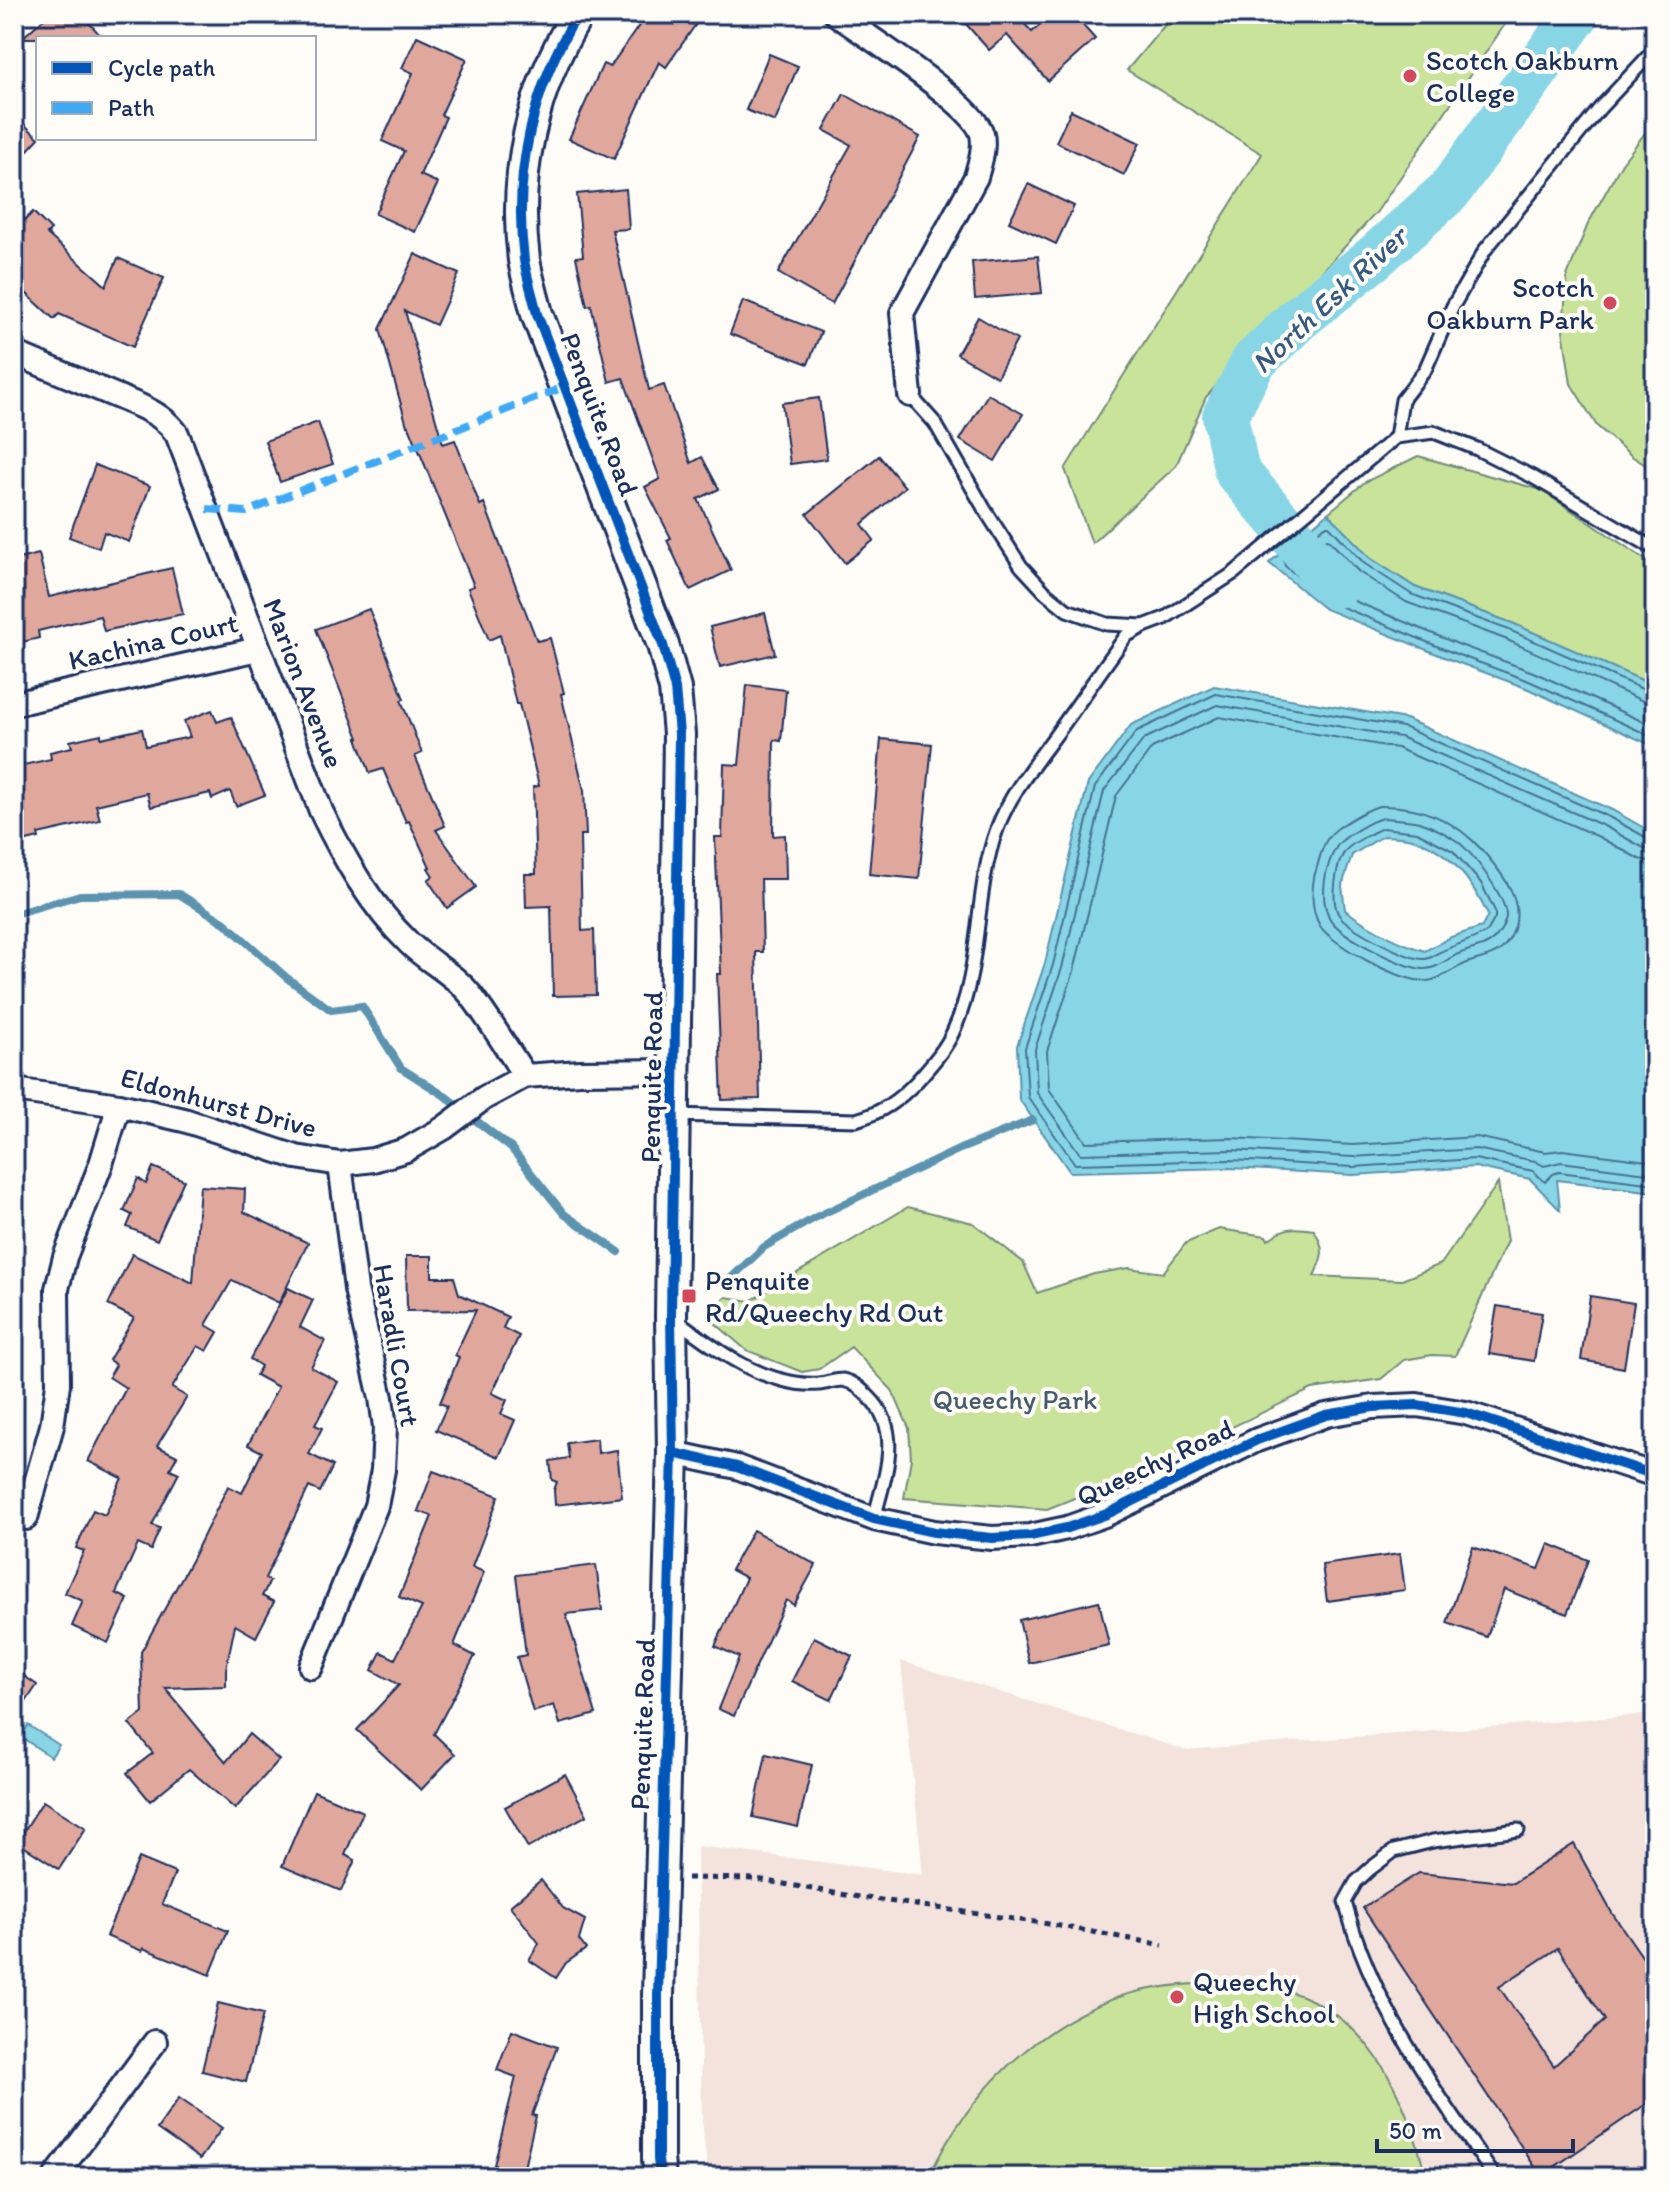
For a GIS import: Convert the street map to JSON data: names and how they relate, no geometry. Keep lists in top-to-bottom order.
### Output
{
  "streets": {
    "street": [
      "Penquite Road",
      "Kachina Court",
      "Marion Avenue",
      "Eldonhurst Drive",
      "Haradli Court",
      "Queechy Road"
    ]
  },
  "crossings": [
    ["Penquite Road", "Eldonhurst Drive"],
    ["Penquite Road", "Queechy Road"],
    ["Kachina Court", "Marion Avenue"],
    ["Marion Avenue", "Eldonhurst Drive"],
    ["Eldonhurst Drive", "Haradli Court"]
  ],
  "water": ["North Esk River"],
  "parks": ["Queechy Park"],
  "places": {
    "other": ["Scotch Oakburn College", "Scotch Oakburn Park", "Queechy High School"],
    "transit": ["Penquite Rd/Queechy Rd Out"]
  },
  "legend": ["Cycle path", "Path"],
  "scale_bar": "50 m"
}
